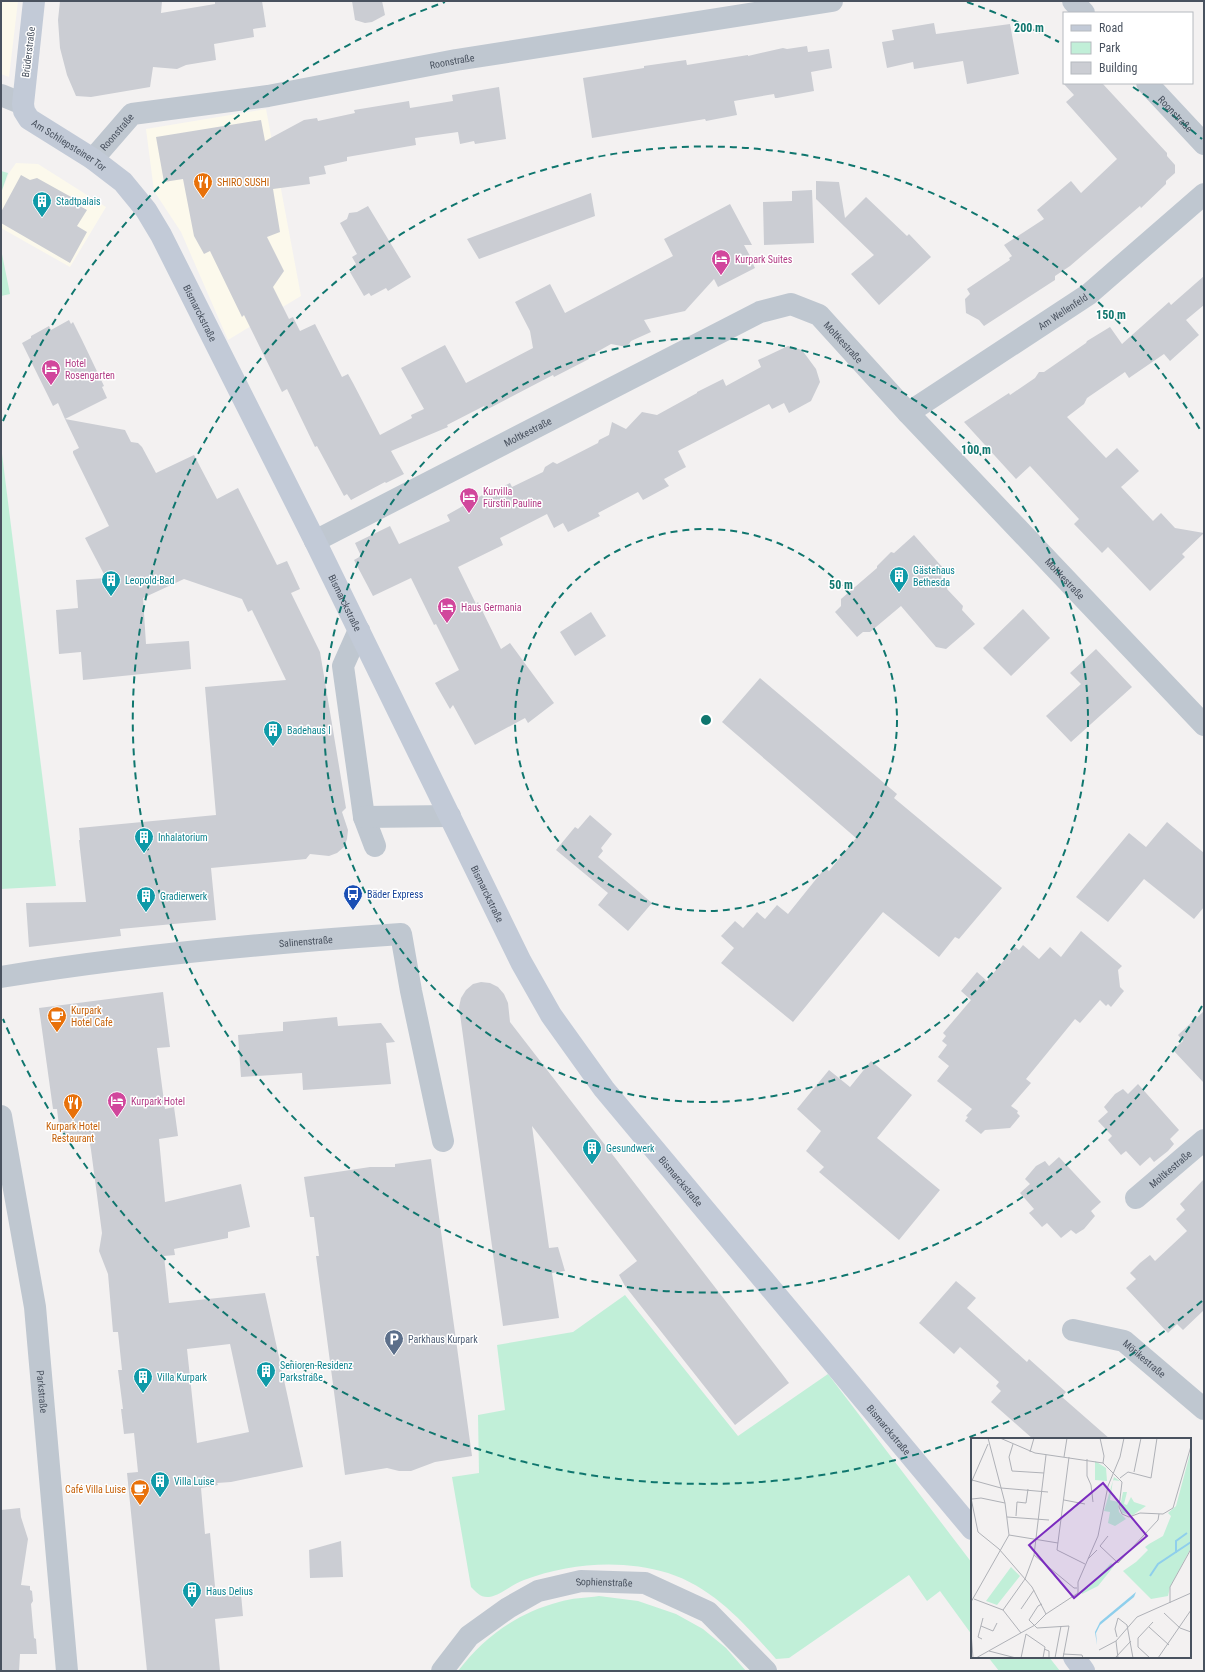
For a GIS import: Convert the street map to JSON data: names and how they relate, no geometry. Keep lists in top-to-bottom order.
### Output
{
  "streets": {
    "main road": ["Brüderstraße", "Am Schliepsteiner Tor", "Bismarckstraße"],
    "street": [
      "Roonstraße",
      "Am Wellenfeld",
      "Moltkestraße",
      "Salinenstraße",
      "Mörikestraße",
      "Parkstraße",
      "Sophienstraße"
    ]
  },
  "crossings": [
    ["Brüderstraße", "Am Schliepsteiner Tor"],
    ["Roonstraße", "Am Schliepsteiner Tor"],
    ["Am Schliepsteiner Tor", "Bismarckstraße"],
    ["Am Wellenfeld", "Moltkestraße"],
    ["Bismarckstraße", "Moltkestraße"]
  ],
  "places": {
    "restaurant": ["SHIRO SUSHI", "Kurpark Hotel Restaurant"],
    "building": [
      "Stadtpalais",
      "Gästehaus Bethesda",
      "Leopold-Bad",
      "Badehaus I",
      "Inhalatorium",
      "Gradierwerk",
      "Gesundwerk",
      "Senioren-Residenz Parkstraße",
      "Villa Kurpark",
      "Villa Luise",
      "Haus Delius"
    ],
    "hotel": [
      "Kurpark Suites",
      "Hotel Rosengarten",
      "Kurvilla Fürstin Pauline",
      "Haus Germania",
      "Kurpark Hotel"
    ],
    "bus stop": ["Bäder Express"],
    "cafe": ["Kurpark Hotel Cafe", "Café Villa Luise"],
    "parking": ["Parkhaus Kurpark"]
  },
  "legend": ["Road", "Park", "Building"],
  "rings": [
    "200 m",
    "150 m",
    "100 m",
    "50 m"
  ]
}
